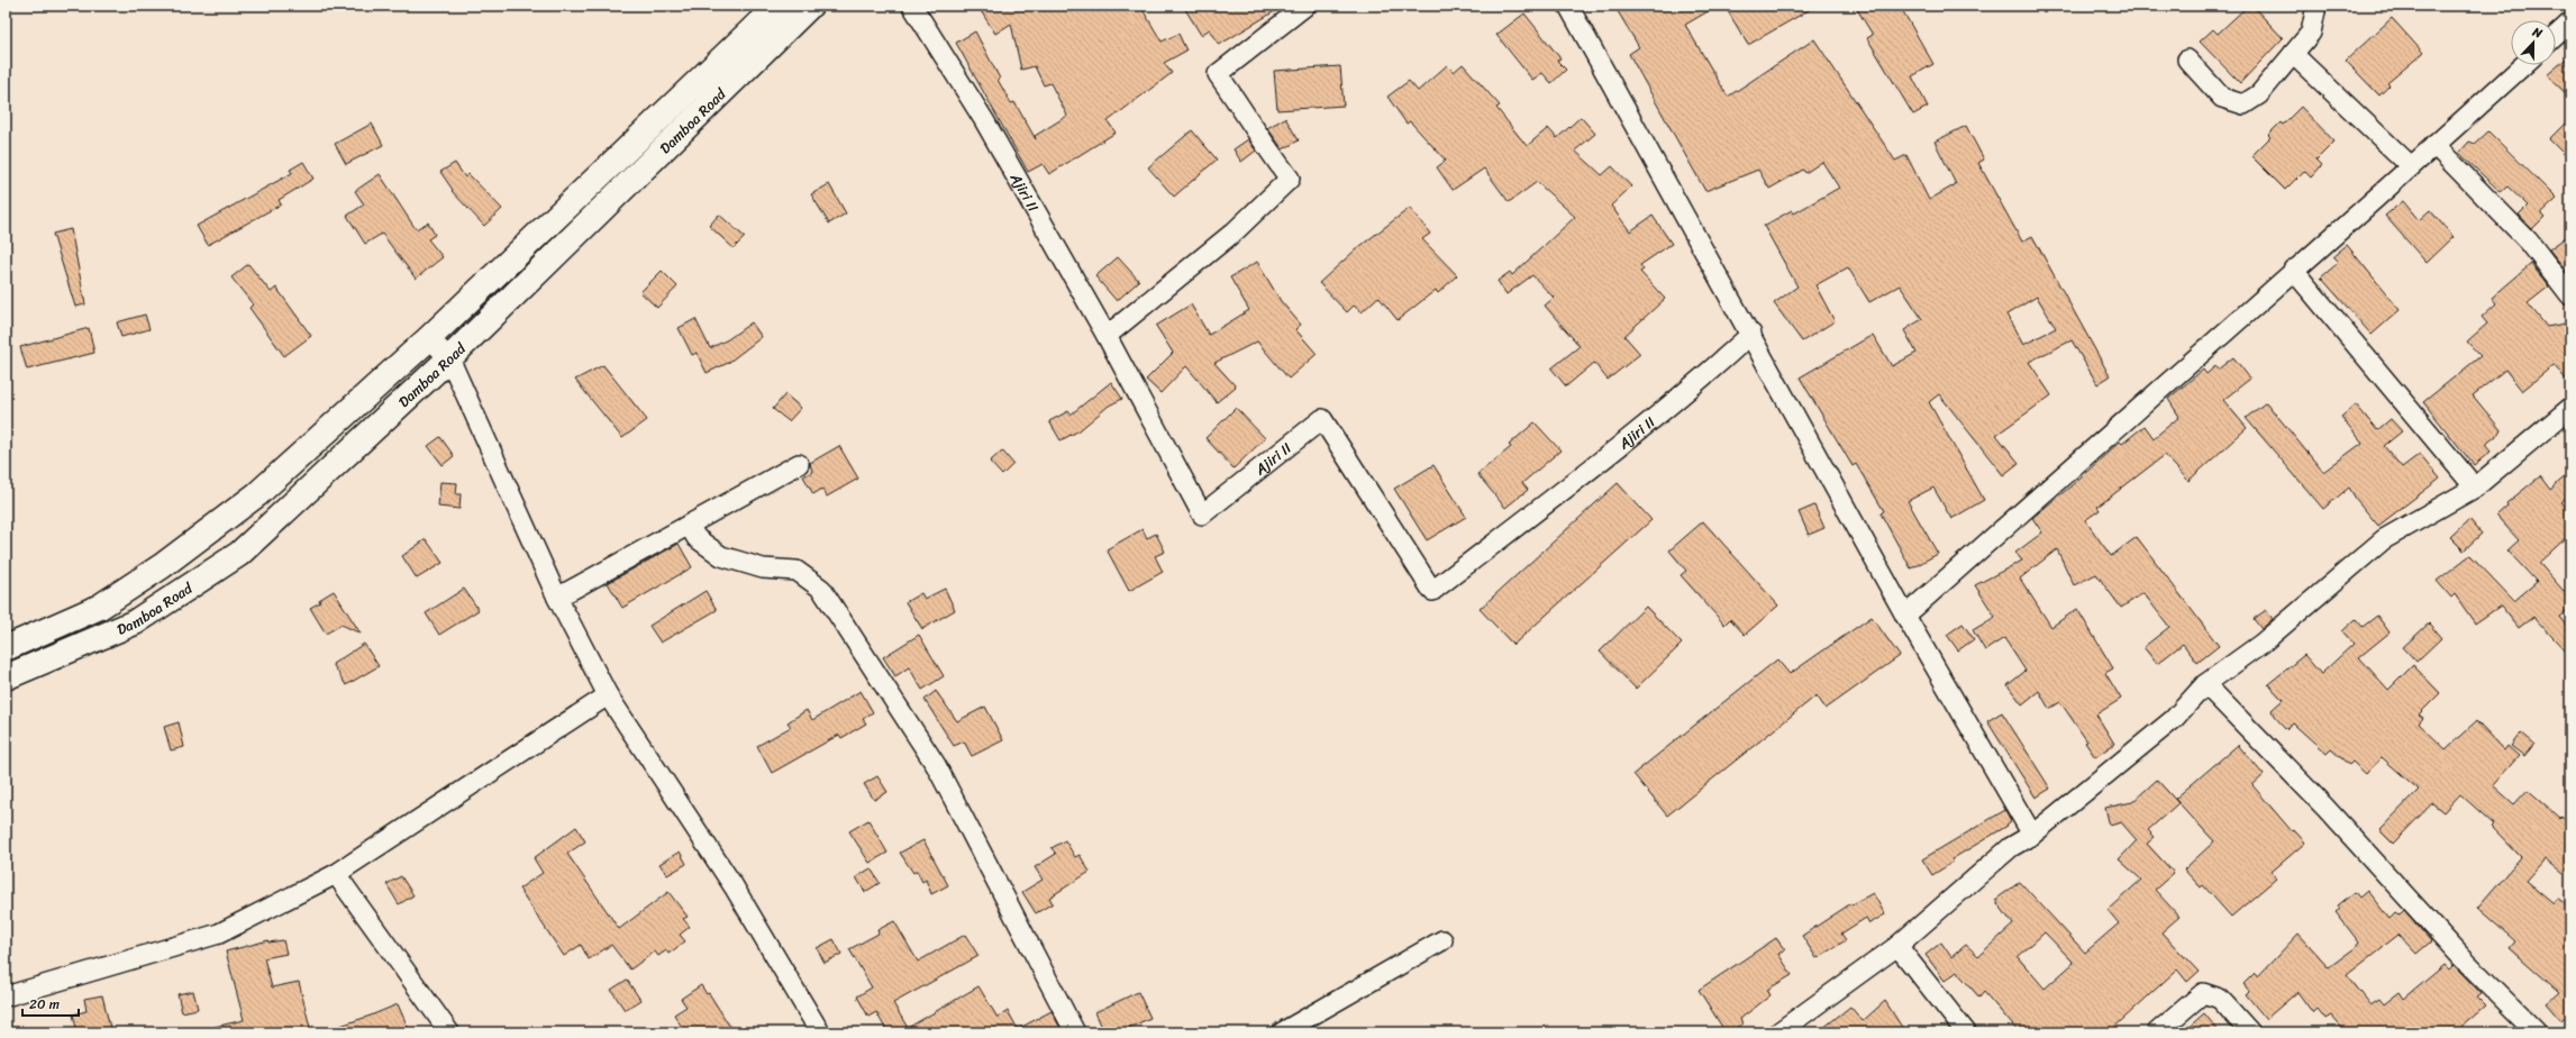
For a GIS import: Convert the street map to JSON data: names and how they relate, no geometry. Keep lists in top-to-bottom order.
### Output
{
  "streets": {
    "main road": ["Damboa Road"],
    "street": ["Ajiri II"]
  },
  "scale_bar": "20 m",
  "north": "top"
}
